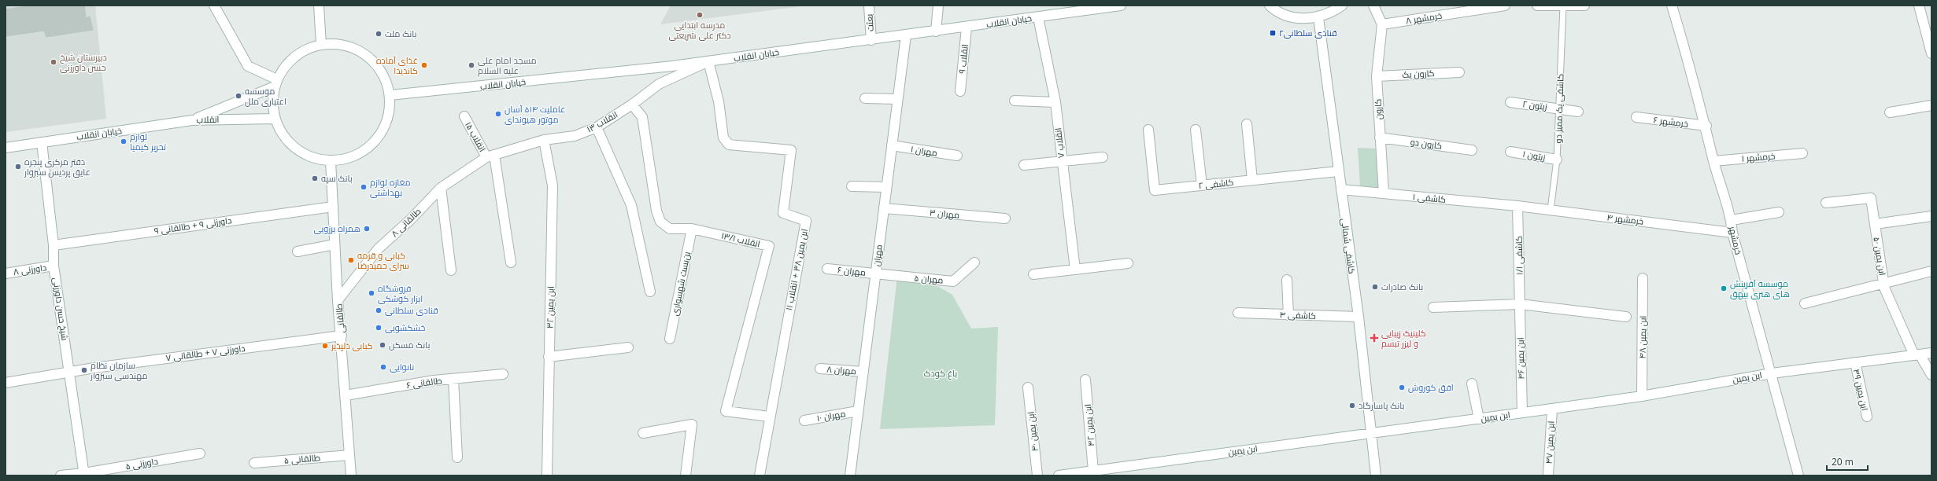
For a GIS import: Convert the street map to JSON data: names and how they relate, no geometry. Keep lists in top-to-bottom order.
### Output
{
  "streets": {
    "street": [
      "خرمشهر ۸",
      "خیابان انقلاب",
      "بعثت",
      "انقلاب ۹",
      "کارون یک",
      "زیتون ۲",
      "کارون",
      "انقلاب",
      "انقلاب ۱۳",
      "خرمشهر ۶",
      "انقلاب ۱۵",
      "انقلاب ۷",
      "کارون دو",
      "مهران ۱",
      "زیتون ۱",
      "خرمشهر ۱",
      "کاشفی ۲",
      "کاشفی ۱",
      "مهران ۳",
      "خرمشهر ۴",
      "طالقانی ۸",
      "داورزنی ۹ + طالقانی ۹",
      "انقلاب ۱۳/۱",
      "خرمشهر",
      "کاشفی شمالی",
      "مهران",
      "کاشفی ۱/۱",
      "ابن یمین ۵۰",
      "داورزنی ۸",
      "ابن یمین ۳۸ + انقلاب ۱۱",
      "مهران ۶",
      "مهران ۵",
      "بن‌بست شهسواری",
      "ابن یمین ۳۲",
      "شیخ حسن داورزنی",
      "کاشفی ۴",
      "طالقانی",
      "ابن یمین ۴۸",
      "داورزنی ۷ + طالقانی ۷",
      "ابن یمین ۴۶",
      "مهران ۸",
      "ابن یمین",
      "طالقانی ۶",
      "ابن یمین ۴۹",
      "مهران ۱۰",
      "ابن یمین ۴۲",
      "ابن یمین ۴۰",
      "ابن یمین ۴۷",
      "طالقانی ۵",
      "داورزنی ۵"
    ],
    "lane": ["کاشفی یک ممیز دو"]
  },
  "crossings": [
    ["خرمشهر ۸", "کارون"],
    ["خیابان انقلاب", "بعثت"],
    ["خیابان انقلاب", "انقلاب ۹"],
    ["خیابان انقلاب", "انقلاب"],
    ["خیابان انقلاب", "انقلاب ۱۳"],
    ["خیابان انقلاب", "انقلاب ۷"],
    ["خیابان انقلاب", "مهران"],
    ["خیابان انقلاب", "ابن یمین ۳۸ + انقلاب ۱۱"],
    ["خیابان انقلاب", "شیخ حسن داورزنی"],
    ["کارون یک", "کارون"],
    ["زیتون ۲", "کاشفی یک ممیز دو"],
    ["کاشفی یک ممیز دو", "زیتون ۱"],
    ["کاشفی یک ممیز دو", "خرمشهر ۴"],
    ["کارون", "کارون دو"],
    ["کارون", "کاشفی ۱"],
    ["انقلاب ۱۳", "انقلاب ۱۵"],
    ["انقلاب ۱۳", "طالقانی ۸"],
    ["انقلاب ۱۳", "انقلاب ۱۳/۱"],
    ["انقلاب ۱۳", "ابن یمین ۳۸ + انقلاب ۱۱"],
    ["انقلاب ۱۳", "ابن یمین ۳۲"],
    ["خرمشهر ۶", "خرمشهر"],
    ["انقلاب ۱۵", "طالقانی ۸"],
    ["مهران ۱", "مهران"],
    ["خرمشهر ۱", "خرمشهر"],
    ["کاشفی ۲", "کاشفی شمالی"],
    ["کاشفی ۱", "خرمشهر ۴"],
    ["کاشفی ۱", "کاشفی شمالی"],
    ["کاشفی ۱", "کاشفی ۱/۱"],
    ["مهران ۳", "مهران"],
    ["خرمشهر ۴", "خرمشهر"],
    ["خرمشهر ۴", "کاشفی ۱/۱"],
    ["طالقانی ۸", "طالقانی"],
    ["داورزنی ۹ + طالقانی ۹", "شیخ حسن داورزنی"],
    ["داورزنی ۹ + طالقانی ۹", "طالقانی"],
    ["انقلاب ۱۳/۱", "ابن یمین ۳۸ + انقلاب ۱۱"],
    ["انقلاب ۱۳/۱", "بن‌بست شهسواری"],
    ["خرمشهر", "ابن یمین"],
    ["کاشفی شمالی", "کاشفی ۴"],
    ["کاشفی شمالی", "ابن یمین"],
    ["مهران", "مهران ۶"],
    ["مهران", "مهران ۵"],
    ["مهران", "مهران ۸"],
    ["مهران", "مهران ۱۰"],
    ["کاشفی ۱/۱", "ابن یمین ۴۶"],
    ["ابن یمین ۵۰", "ابن یمین"],
    ["داورزنی ۸", "شیخ حسن داورزنی"],
    ["مهران ۶", "مهران ۵"],
    ["شیخ حسن داورزنی", "داورزنی ۷ + طالقانی ۷"],
    ["شیخ حسن داورزنی", "داورزنی ۵"],
    ["طالقانی", "داورزنی ۷ + طالقانی ۷"],
    ["طالقانی", "طالقانی ۶"],
    ["طالقانی", "طالقانی ۵"],
    ["ابن یمین ۴۸", "ابن یمین"],
    ["ابن یمین ۴۶", "ابن یمین"],
    ["ابن یمین", "ابن یمین ۴۹"],
    ["ابن یمین", "ابن یمین ۴۲"],
    ["ابن یمین", "ابن یمین ۴۷"]
  ],
  "parks": ["باغ کودک"],
  "places": {
    "other": [
      "مدرسه ابتدایی دکتر علی شریعتی",
      "بانک ملت",
      "دبیرستان شیخ حسن داورزنی",
      "غذای آماده کاندیدا",
      "مسجد امام علی علیه السلام",
      "موسسه اعتباری ملل",
      "عاملیت ۵۱۴ آسان موتور هیوندای",
      "لوازم تحریر کیمیا",
      "دفتر مرکزی پنجره عایق پردیس سبزوار",
      "بانک سپه",
      "مغازه لوازم بهداشتی",
      "همراه برزویی",
      "کبابی و قرمه سرای حمیدرضا",
      "بانک صادرات",
      "موسسه آفرینش های هنری بیهق",
      "فروشگاه ابزار کوشکی",
      "قنادی سلطانی",
      "خشکشویی",
      "بانک مسکن",
      "کبابی ذلپذیر",
      "نانوایی",
      "سازمان نظام مهندسی سبزوار",
      "افق کوروش",
      "بانک پاسارگاد"
    ],
    "transit": ["قنادی سلطانی۲"],
    "health": ["کلینیک زیبایی و لیزر تبسم"]
  },
  "scale_bar": "20 m"
}
